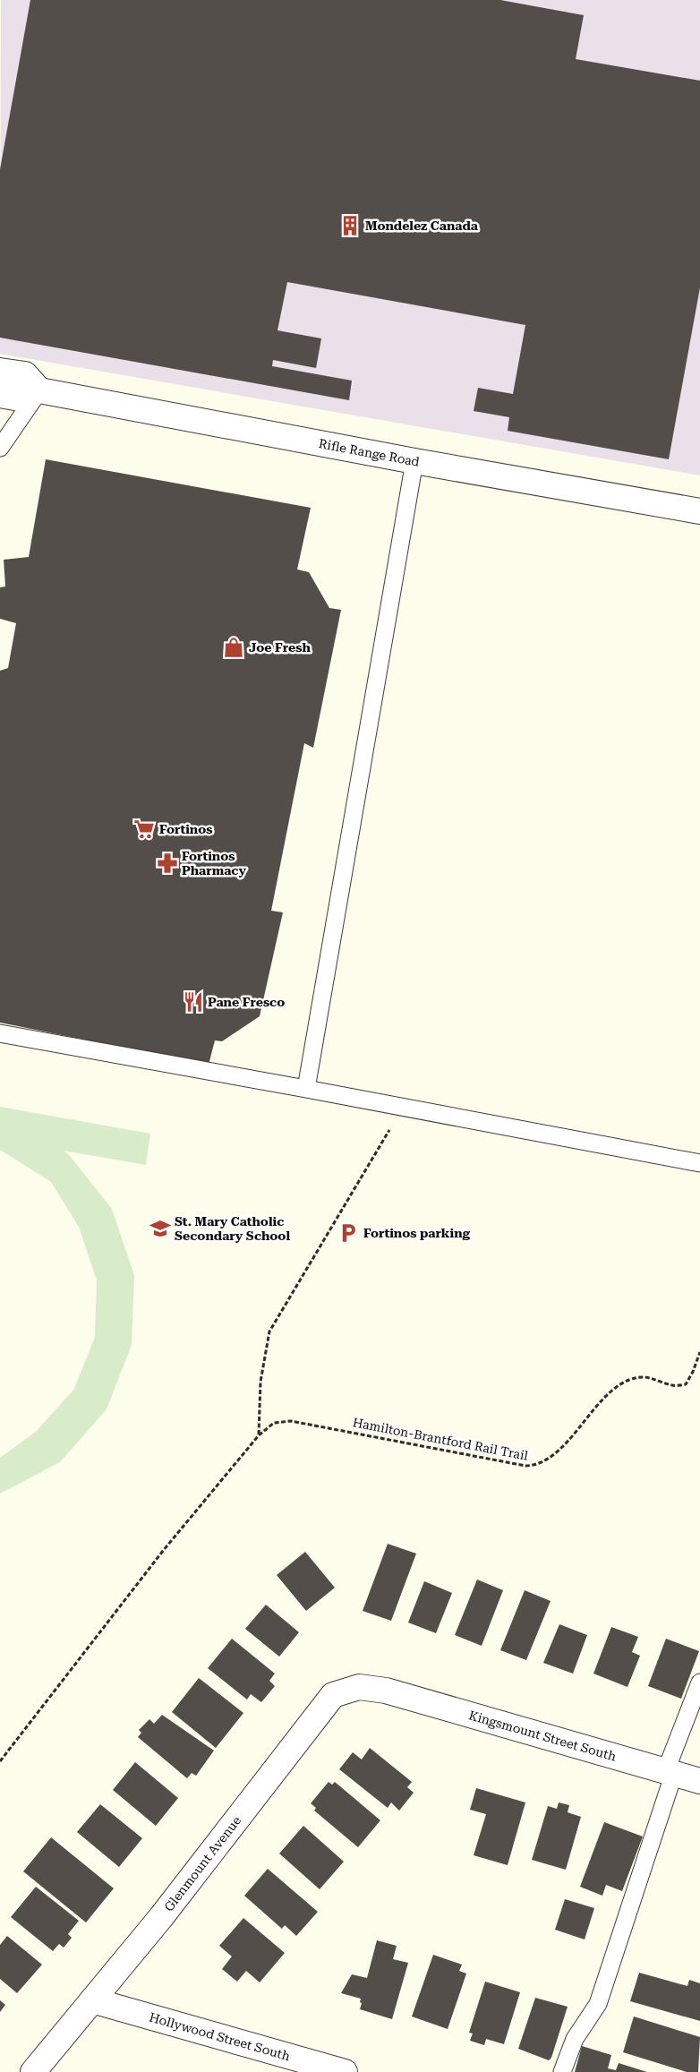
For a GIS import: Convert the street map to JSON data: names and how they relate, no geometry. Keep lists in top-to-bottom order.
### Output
{
  "streets": {
    "street": [
      "Rifle Range Road",
      "Kingsmount Street South",
      "Glenmount Avenue",
      "Hollywood Street South"
    ],
    "path": ["Hamilton-Brantford Rail Trail"]
  },
  "crossings": [
    ["Kingsmount Street South", "Glenmount Avenue"],
    ["Glenmount Avenue", "Hollywood Street South"]
  ],
  "places": {
    "building": ["Mondelez Canada"],
    "shop": ["Joe Fresh"],
    "supermarket": ["Fortinos"],
    "pharmacy": ["Fortinos Pharmacy"],
    "restaurant": ["Pane Fresco"],
    "school or university": ["St. Mary Catholic Secondary School"],
    "parking": ["Fortinos parking"]
  }
}
